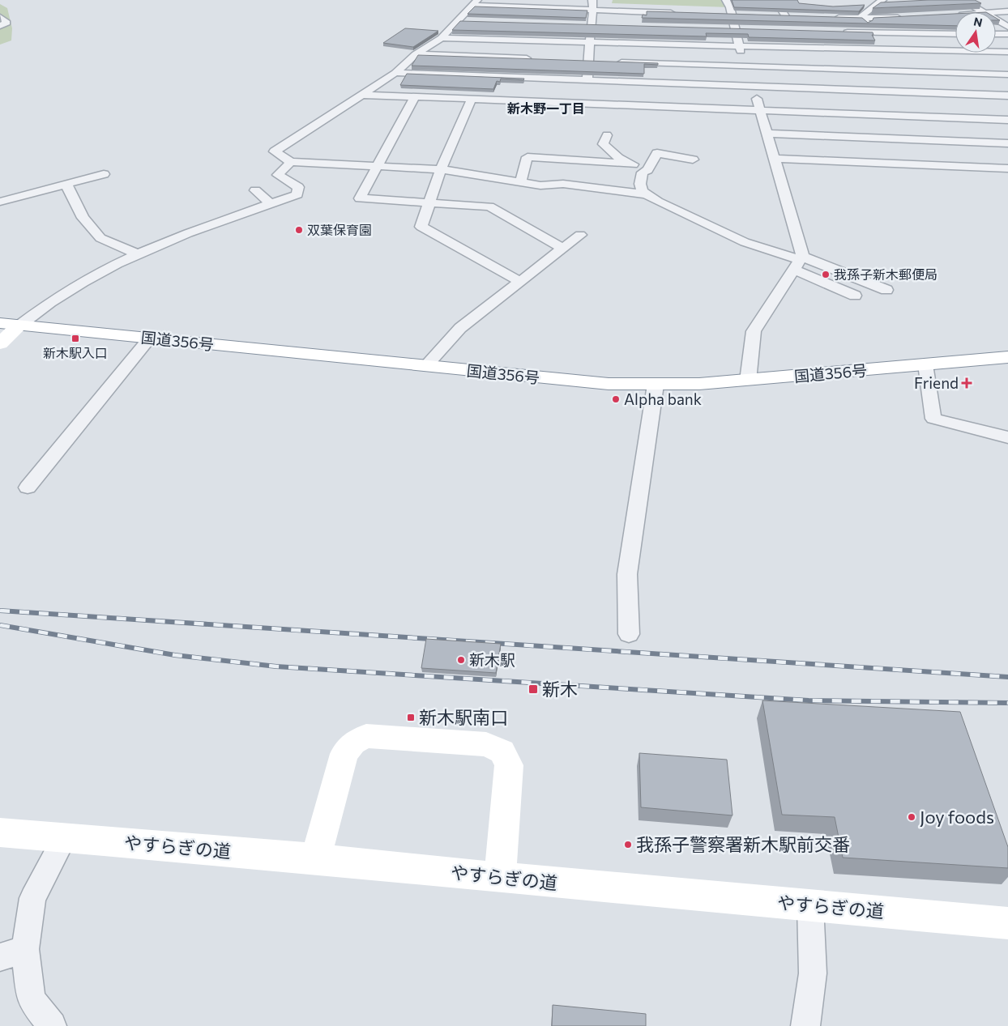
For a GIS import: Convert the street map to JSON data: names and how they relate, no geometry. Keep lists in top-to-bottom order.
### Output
{
  "streets": {
    "main road": ["国道356号", "やすらぎの道"]
  },
  "districts": ["新木野一丁目"],
  "places": {
    "other": [
      "双葉保育園",
      "我孫子新木郵便局",
      "Alpha bank",
      "新木駅",
      "Joy foods",
      "我孫子警察署新木駅前交番"
    ],
    "transit": ["新木駅入口", "新木", "新木駅南口"],
    "health": ["Friend"]
  },
  "north": "top"
}
